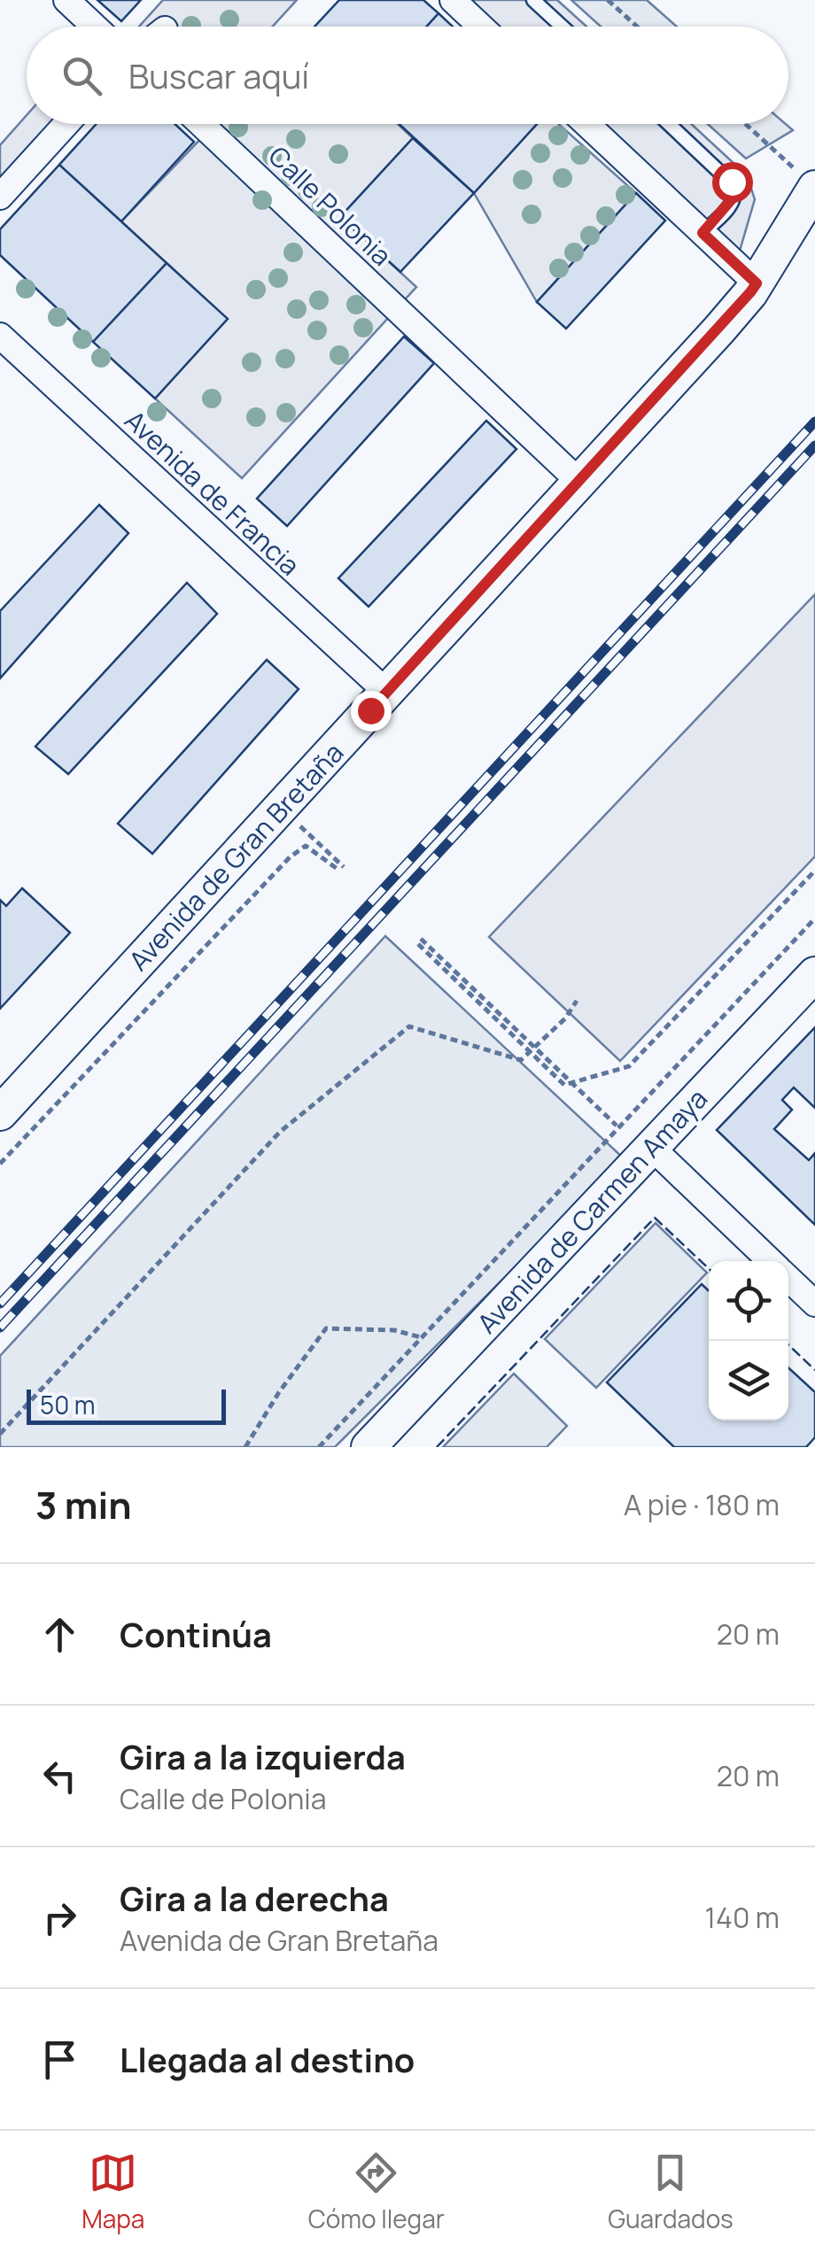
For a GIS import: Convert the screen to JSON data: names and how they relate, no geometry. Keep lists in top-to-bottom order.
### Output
{
  "streets": {
    "street": [
      "Calle Polonia",
      "Avenida de Francia",
      "Avenida de Gran Bretaña",
      "Avenida de Carmen Amaya"
    ]
  },
  "crossings": [
    ["Calle Polonia", "Avenida de Gran Bretaña"],
    ["Avenida de Francia", "Avenida de Gran Bretaña"]
  ],
  "scale_bar": "50 m",
  "page": {
    "search": "Buscar aquí",
    "scale": "50 m",
    "heading": ["3 min", "A pie · 180 m"],
    "list": [
      ["Continúa", "20 m"],
      ["Gira a la izquierda", "Calle de Polonia", "20 m"],
      ["Gira a la derecha", "Avenida de Gran Bretaña", "140 m"],
      "Llegada al destino"
    ],
    "nav": ["Mapa", "Cómo llegar", "Guardados"]
  }
}
